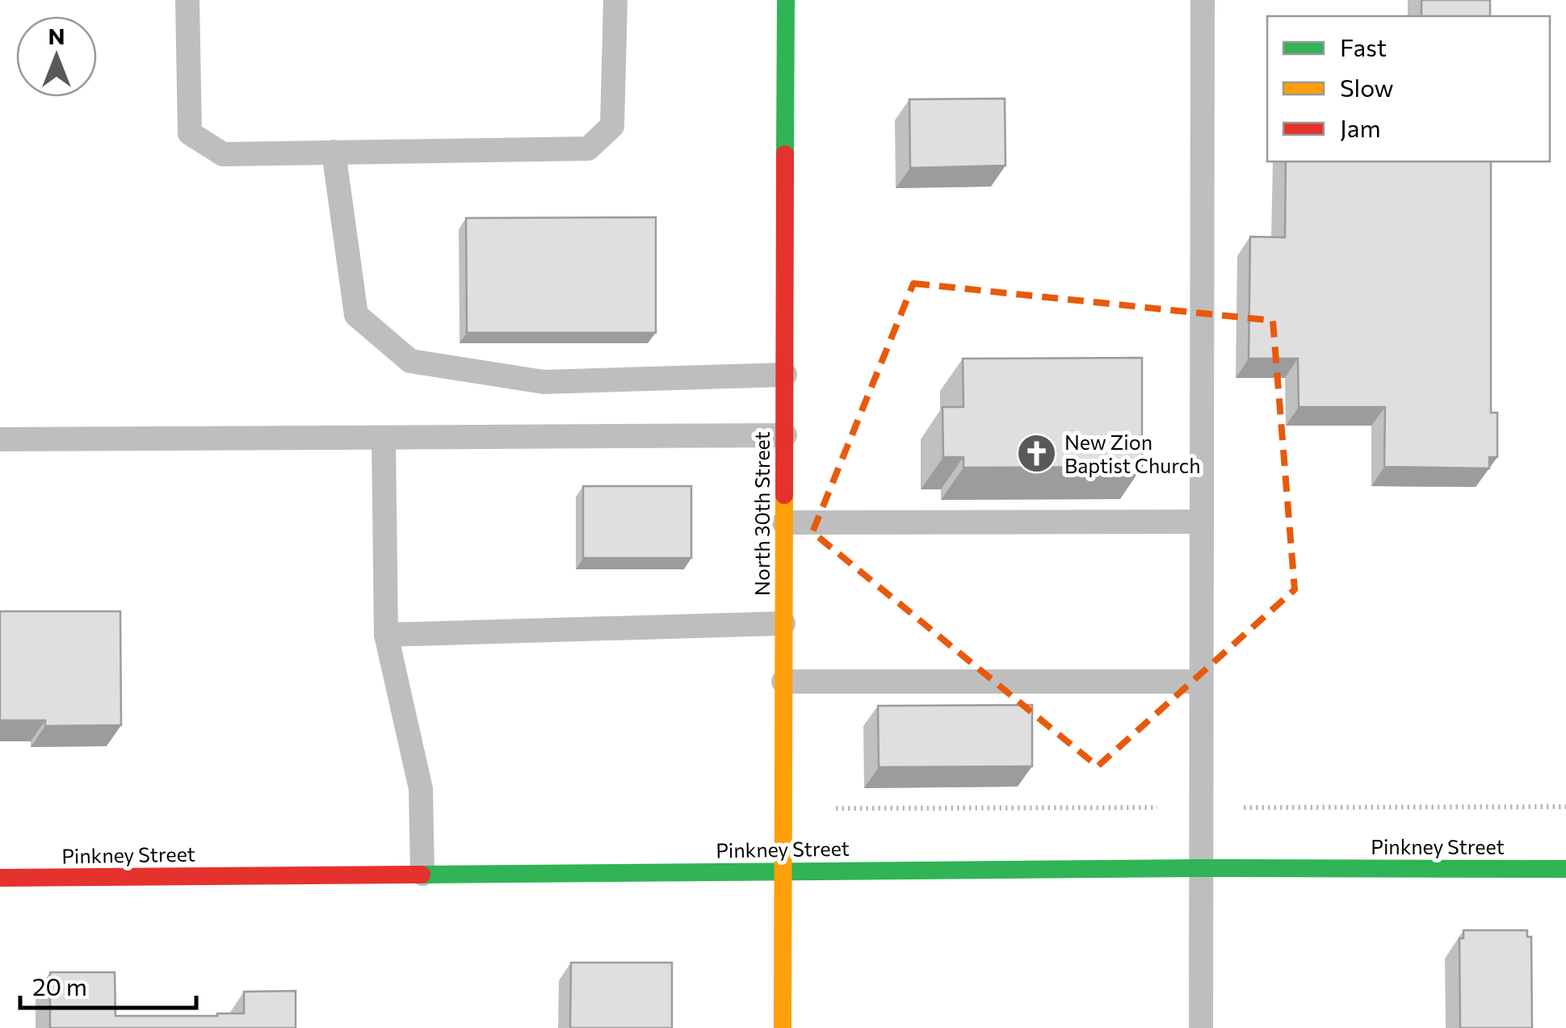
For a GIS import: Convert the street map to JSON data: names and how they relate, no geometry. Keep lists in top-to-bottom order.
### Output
{
  "streets": {
    "street": ["North 30th Street", "Pinkney Street"]
  },
  "crossings": [
    ["North 30th Street", "Pinkney Street"]
  ],
  "places": {
    "church": ["New Zion Baptist Church"]
  },
  "legend": ["Fast", "Slow", "Jam"],
  "scale_bar": "20 m",
  "north": "top"
}
